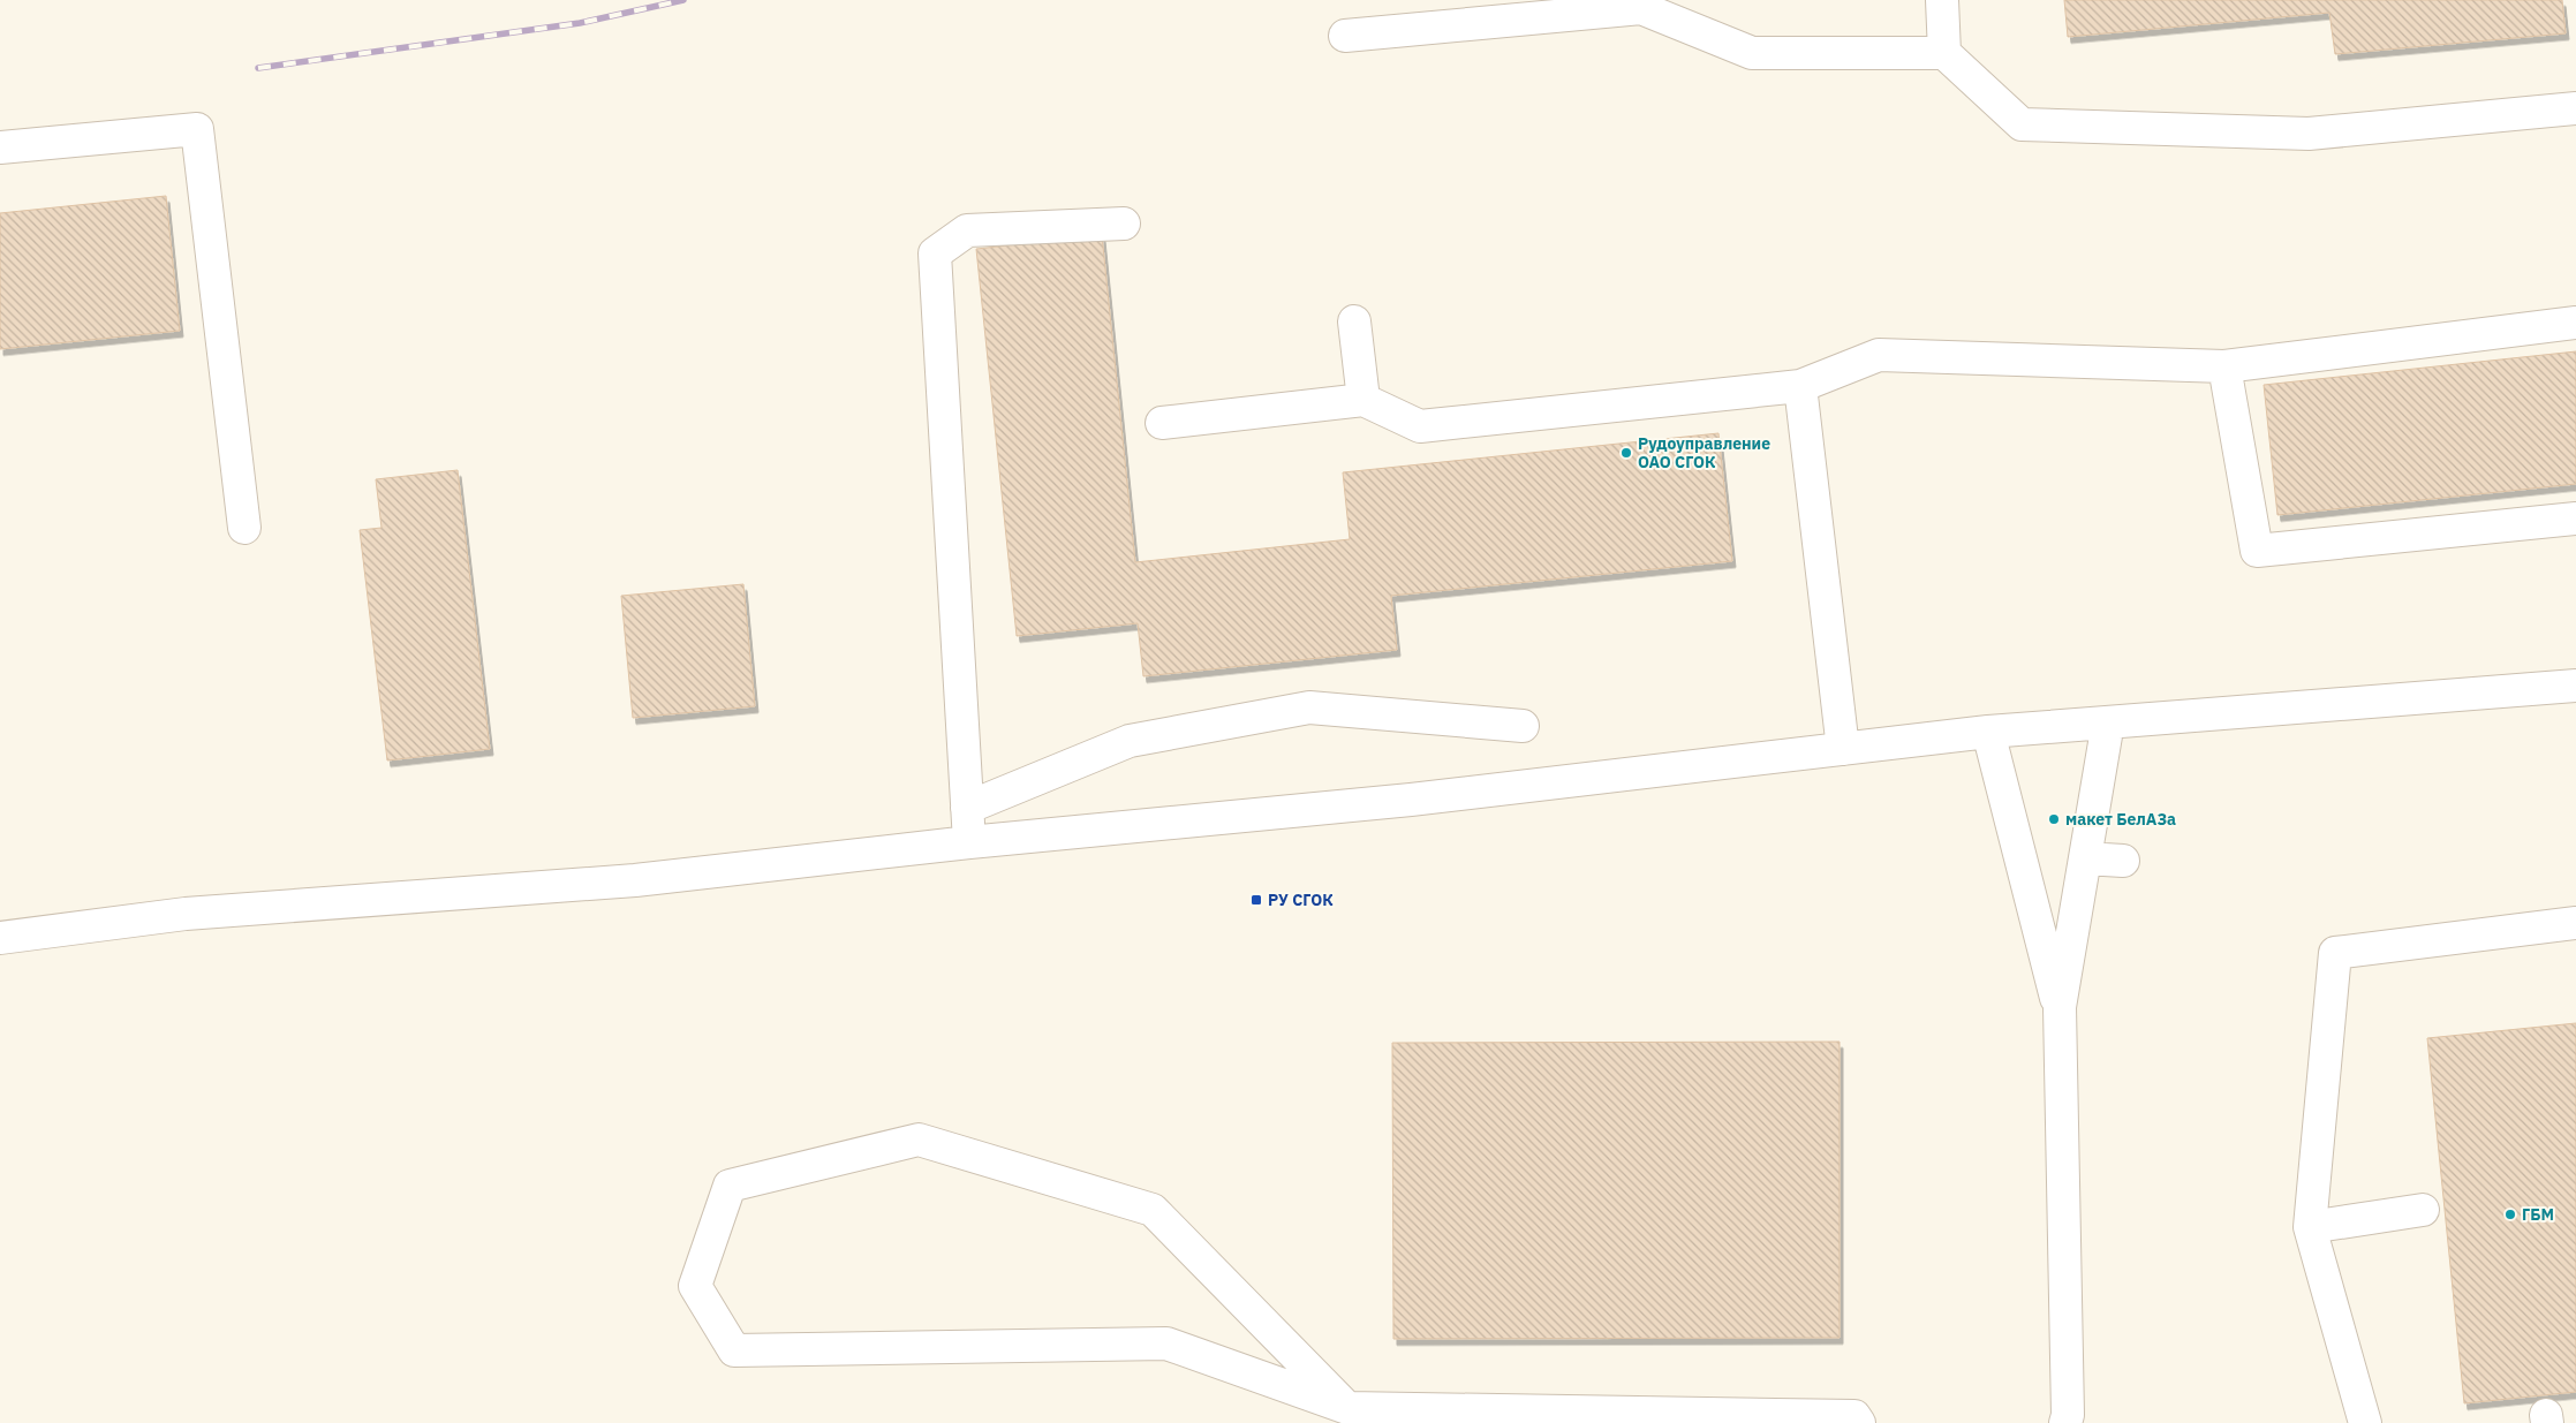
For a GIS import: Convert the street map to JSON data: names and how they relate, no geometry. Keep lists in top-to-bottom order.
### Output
{
  "places": {
    "other": ["Рудоуправление ОАО СГОК", "макет БелАЗа", "ГБМ"],
    "transit": ["РУ СГОК"]
  }
}
